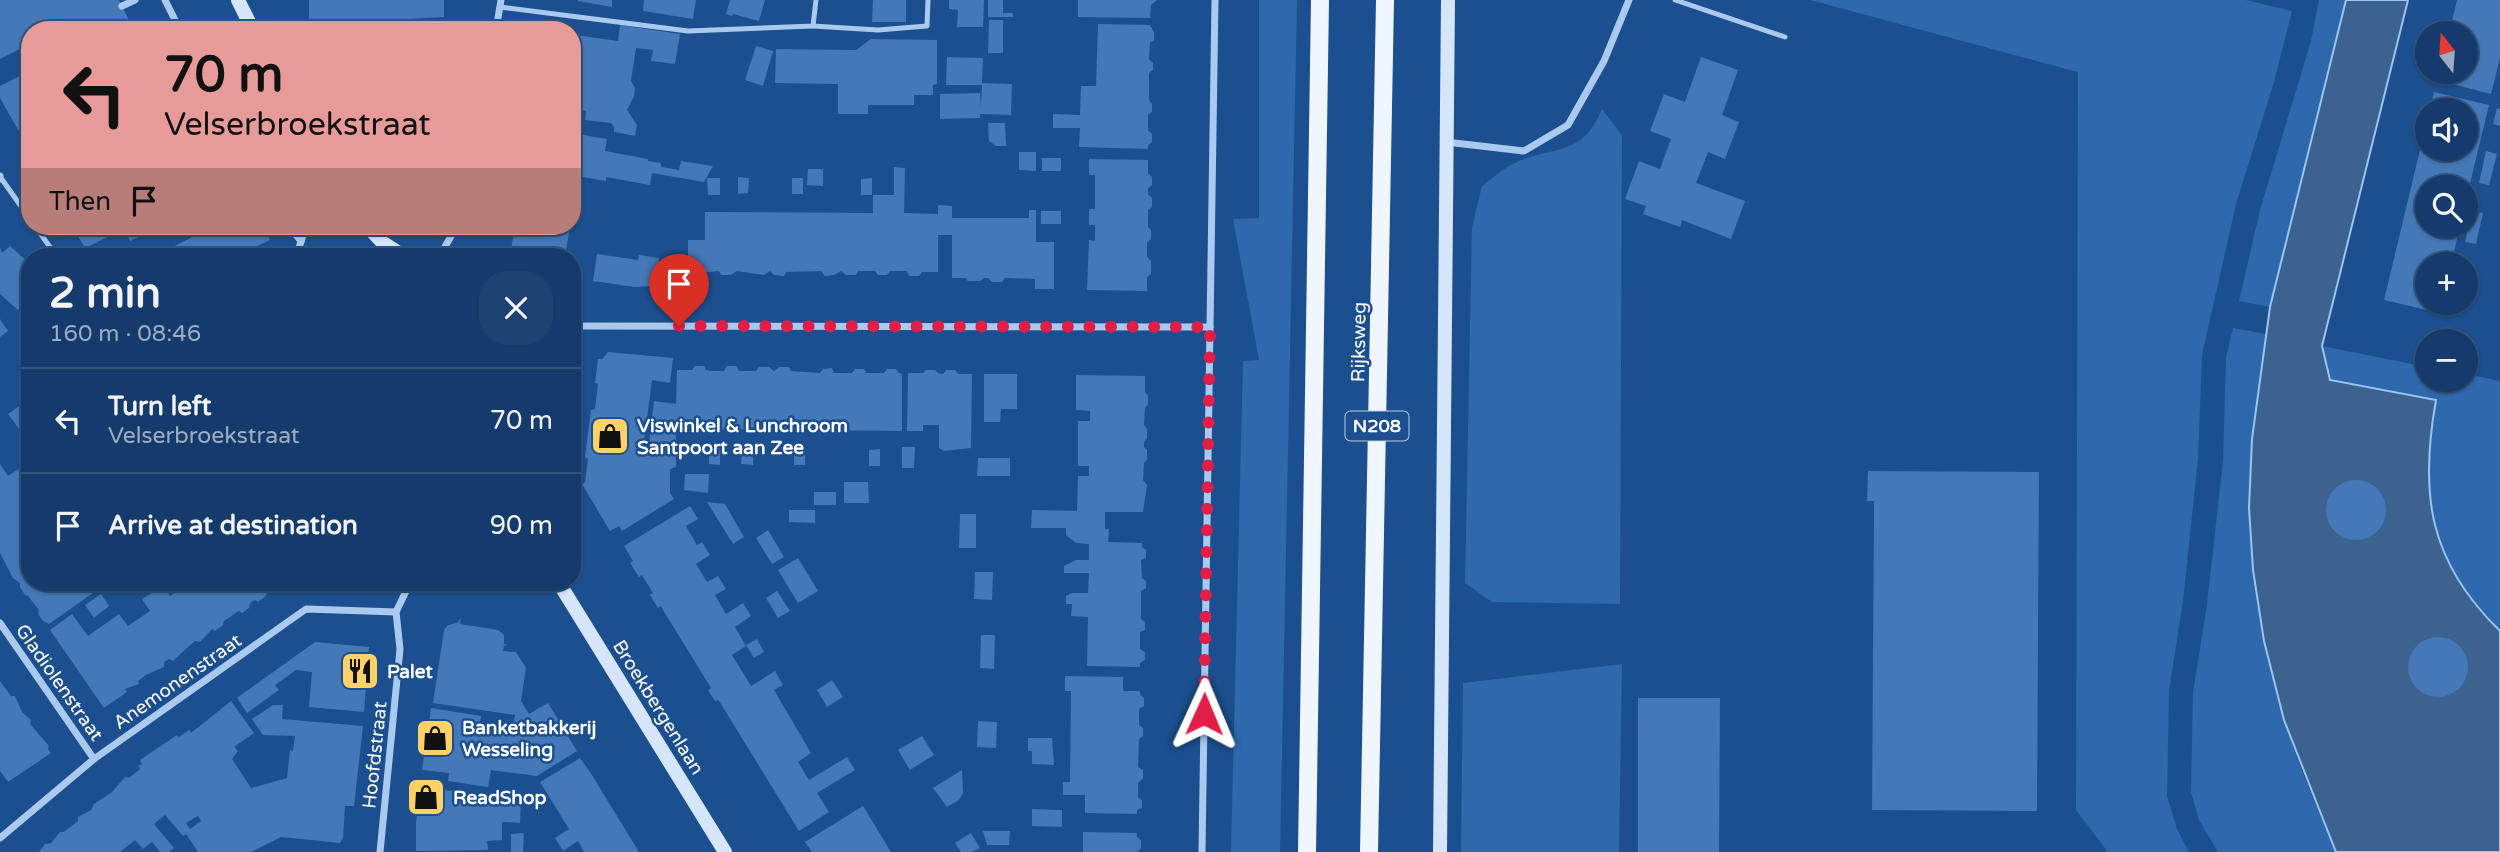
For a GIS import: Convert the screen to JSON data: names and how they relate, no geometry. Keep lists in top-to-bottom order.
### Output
{
  "streets": {
    "main road": ["Rijksweg", "N208"],
    "street": [
      "Anemonenstraat",
      "Gladiolenstraat",
      "Broekbergenlaan",
      "Hoofdstraat"
    ]
  },
  "crossings": [
    ["Anemonenstraat", "Gladiolenstraat"],
    ["Anemonenstraat", "Hoofdstraat"]
  ],
  "places": {
    "shop": ["Viswinkel & Lunchroom Santpoort aan Zee", "Banketbakkerij Wesseling", "ReadShop"],
    "restaurant": ["Palet"]
  },
  "north": "top",
  "page": {
    "map_buttons": ["+", "−"],
    "turn": ["70 m", "Velserbroekstraat"],
    "then": "Then",
    "heading": ["2 min", "160 m · 08:46"],
    "list": [
      {
        "name": "Turn left",
        "note": "Velserbroekstraat",
        "value": "70 m"
      },
      {
        "name": "Arrive at destination",
        "value": "90 m"
      }
    ]
  }
}
